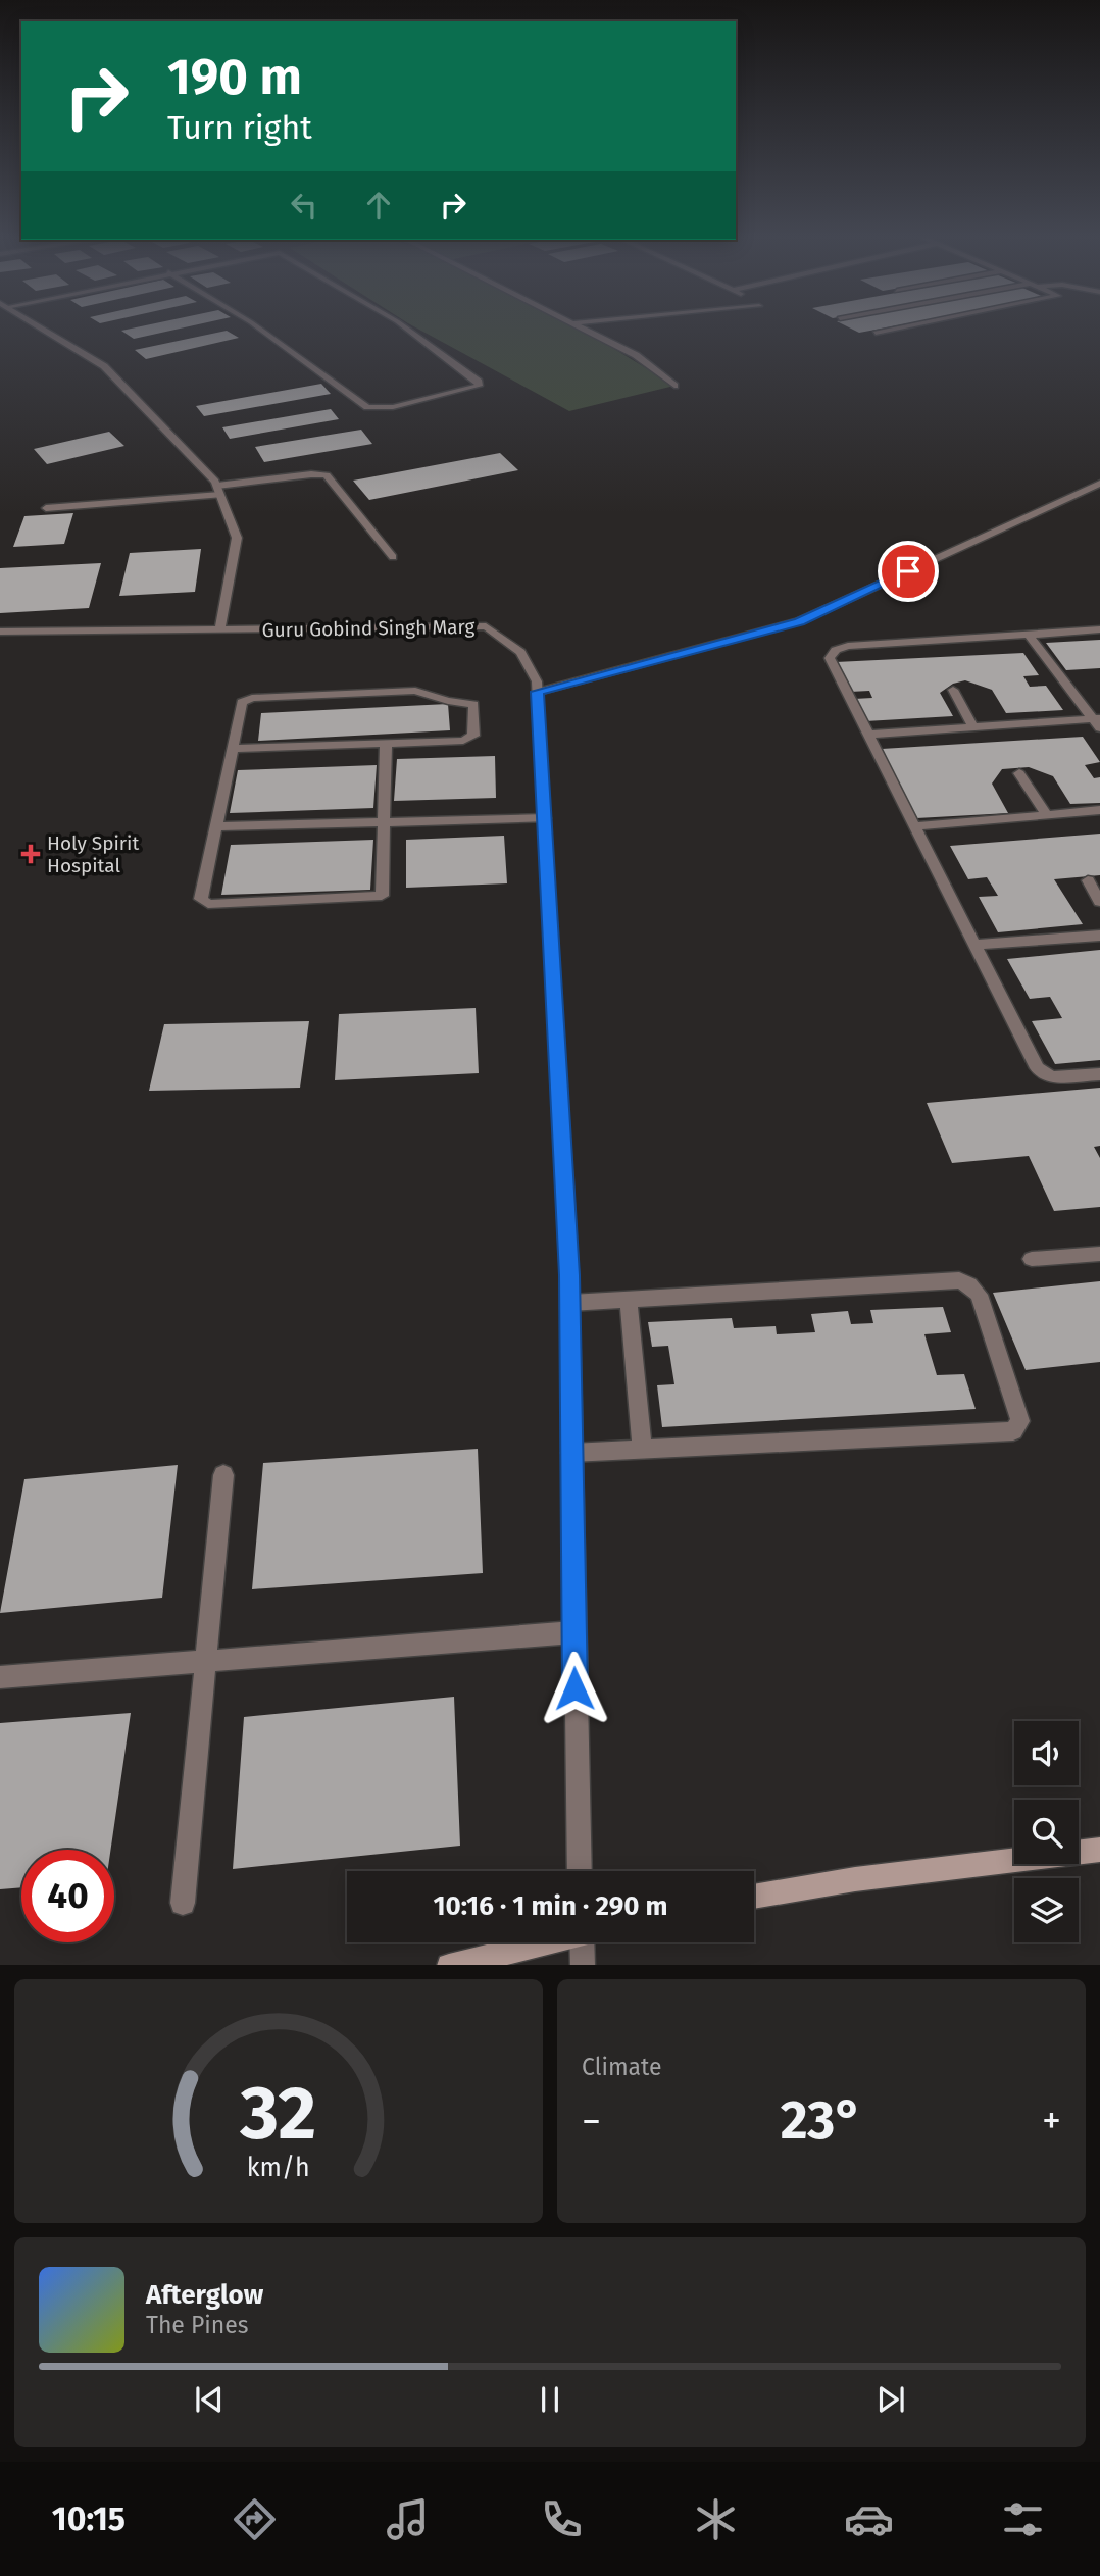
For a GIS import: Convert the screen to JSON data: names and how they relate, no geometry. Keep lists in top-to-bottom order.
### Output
{
  "streets": {
    "street": ["Guru Gobind Singh Marg"]
  },
  "places": {
    "health": ["Holy Spirit Hospital"]
  },
  "page": {
    "turn": ["190 m", "Turn right"],
    "limit": "40",
    "trip": "10:16 · 1 min · 290 m",
    "tile": "Climate",
    "heat": ["−", "23°", "+"],
    "song": ["Afterglow", "The Pines"],
    "tabs": "10:15",
    "gauge": ["32", "km/h"]
  }
}
